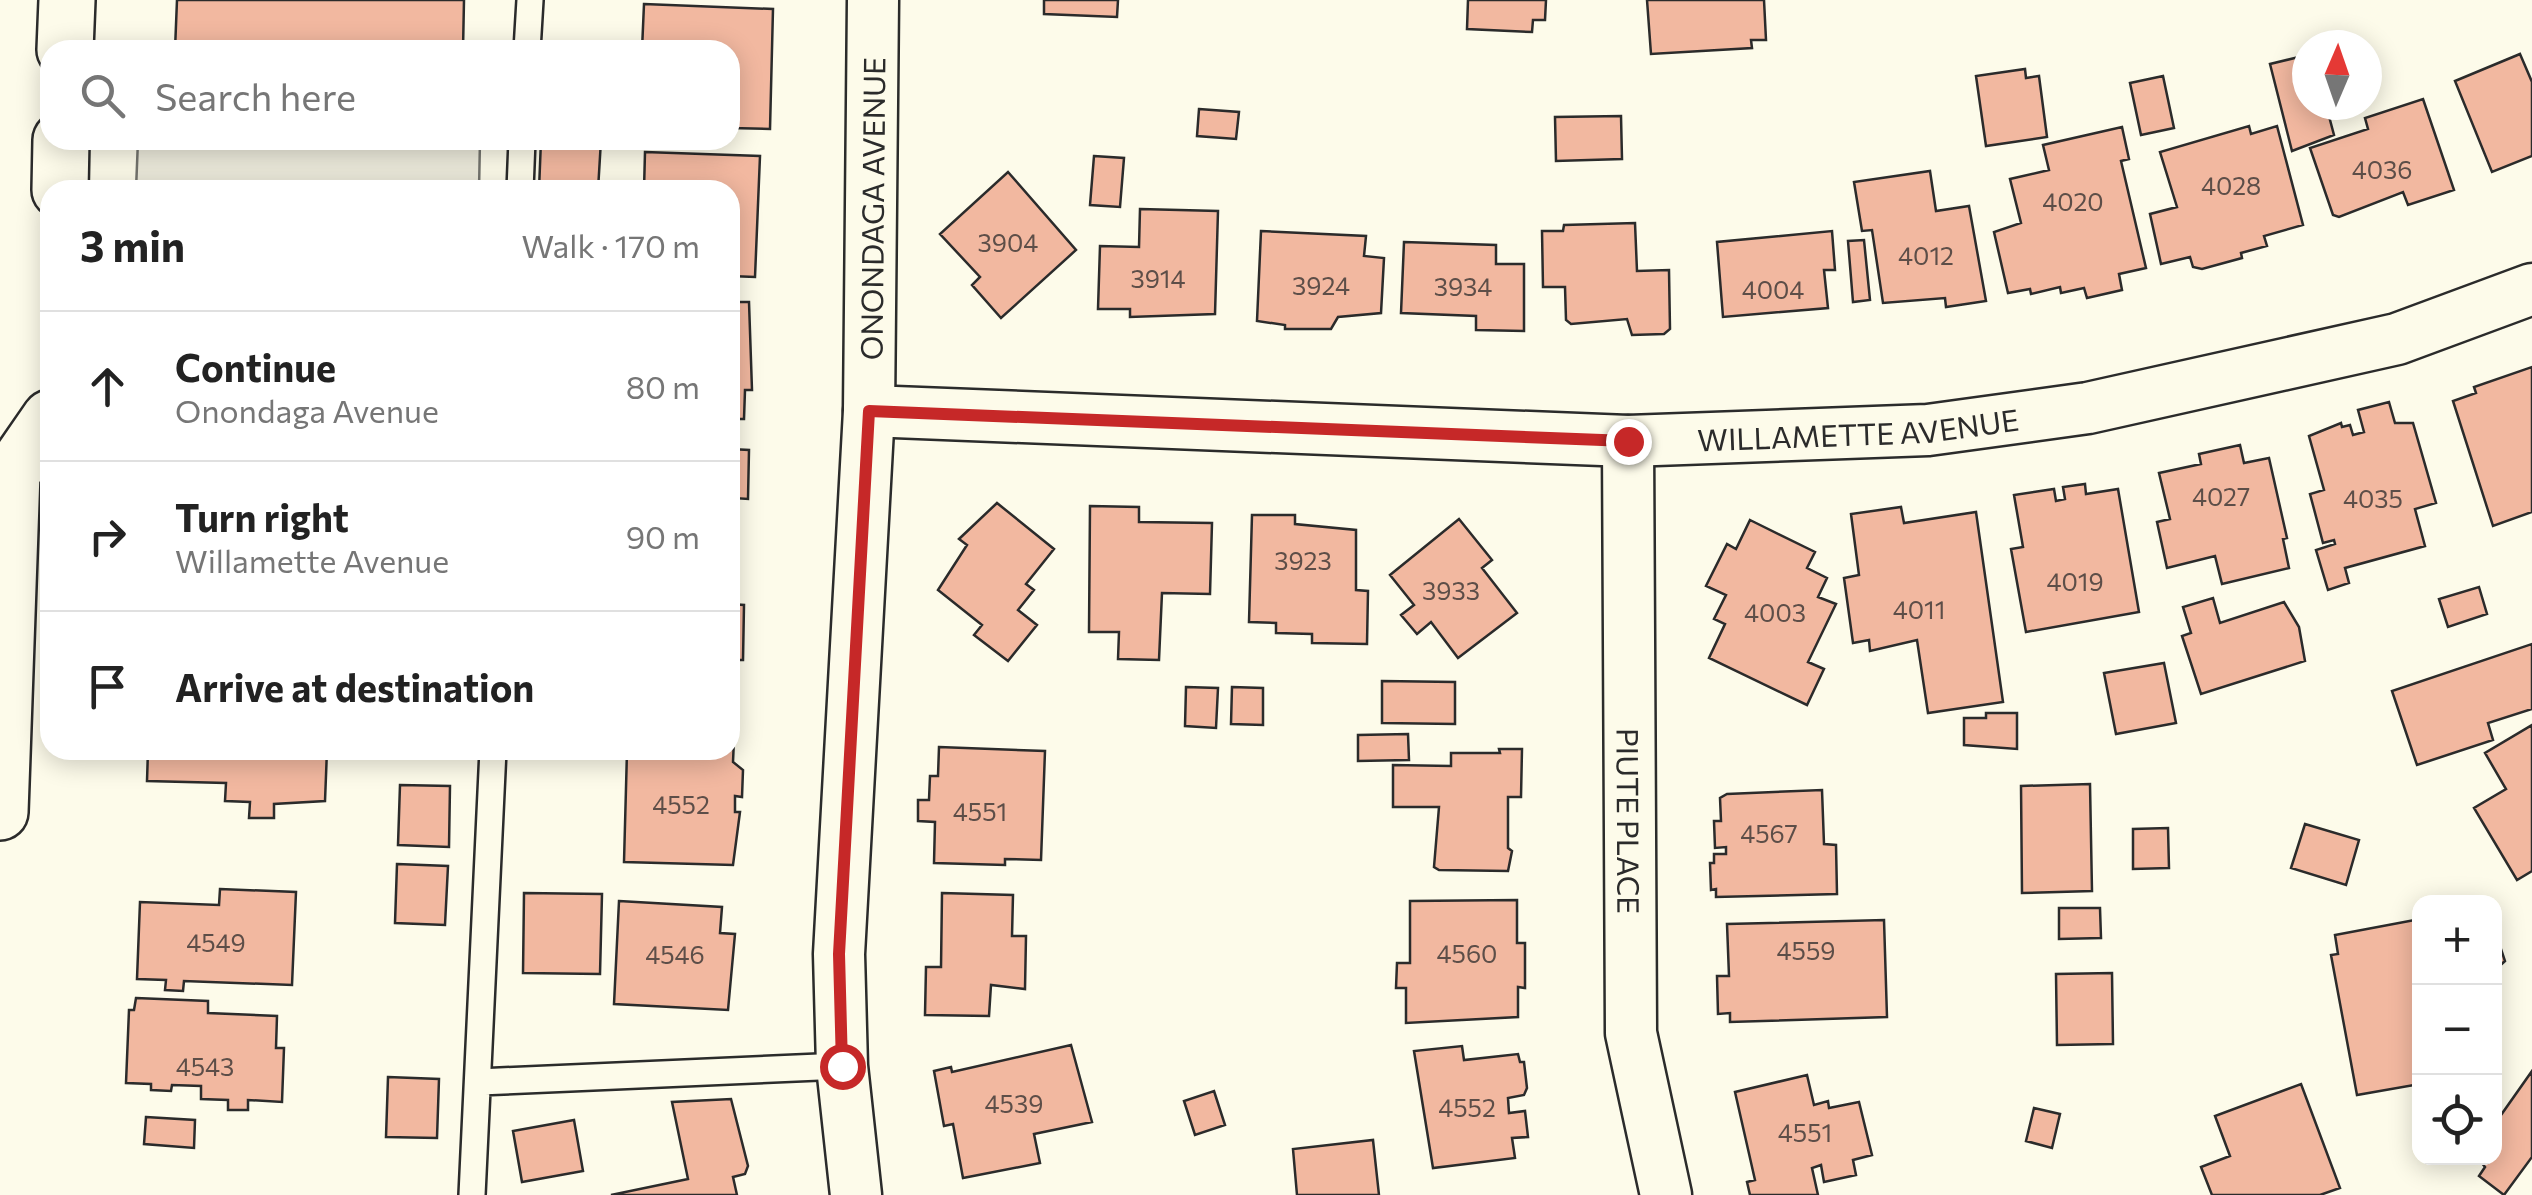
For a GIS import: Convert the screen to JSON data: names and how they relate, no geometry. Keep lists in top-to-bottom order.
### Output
{
  "streets": {
    "street": ["ONONDAGA AVENUE", "WILLAMETTE AVENUE", "PIUTE PLACE"]
  },
  "crossings": [
    ["ONONDAGA AVENUE", "WILLAMETTE AVENUE"],
    ["WILLAMETTE AVENUE", "PIUTE PLACE"]
  ],
  "house_numbers": [
    "4036",
    "4028",
    "4020",
    "3904",
    "4012",
    "3914",
    "3924",
    "3934",
    "4004",
    "4027",
    "4035",
    "3923",
    "4019",
    "3933",
    "4011",
    "4003",
    "4552",
    "4551",
    "4567",
    "4549",
    "4559",
    "4560",
    "4546",
    "4543",
    "4539",
    "4552",
    "4551"
  ],
  "north": "top",
  "page": {
    "search": "Search here",
    "heading": ["3 min", "Walk · 170 m"],
    "list": [
      ["Continue", "Onondaga Avenue", "80 m"],
      ["Turn right", "Willamette Avenue", "90 m"],
      "Arrive at destination"
    ],
    "map_buttons": ["+", "−"]
  }
}
